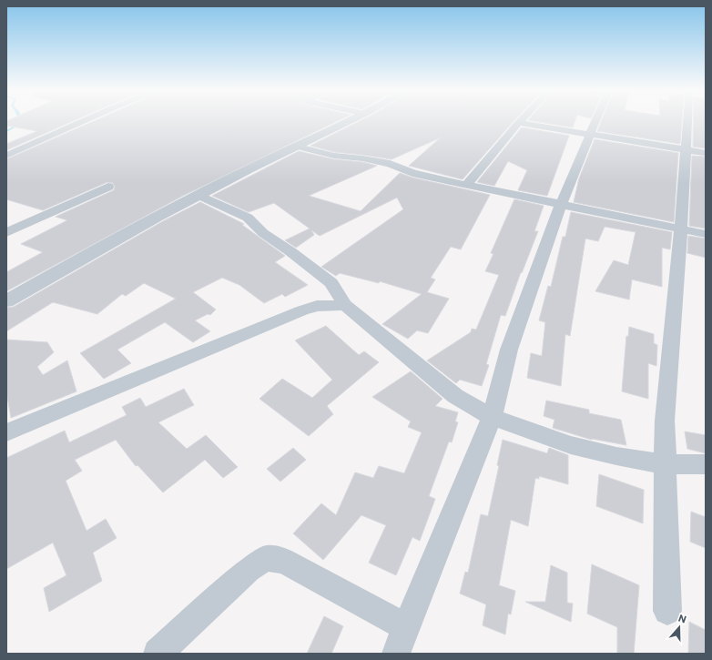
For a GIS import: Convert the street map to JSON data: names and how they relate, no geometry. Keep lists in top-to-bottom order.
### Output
{
  "north": "top"
}
